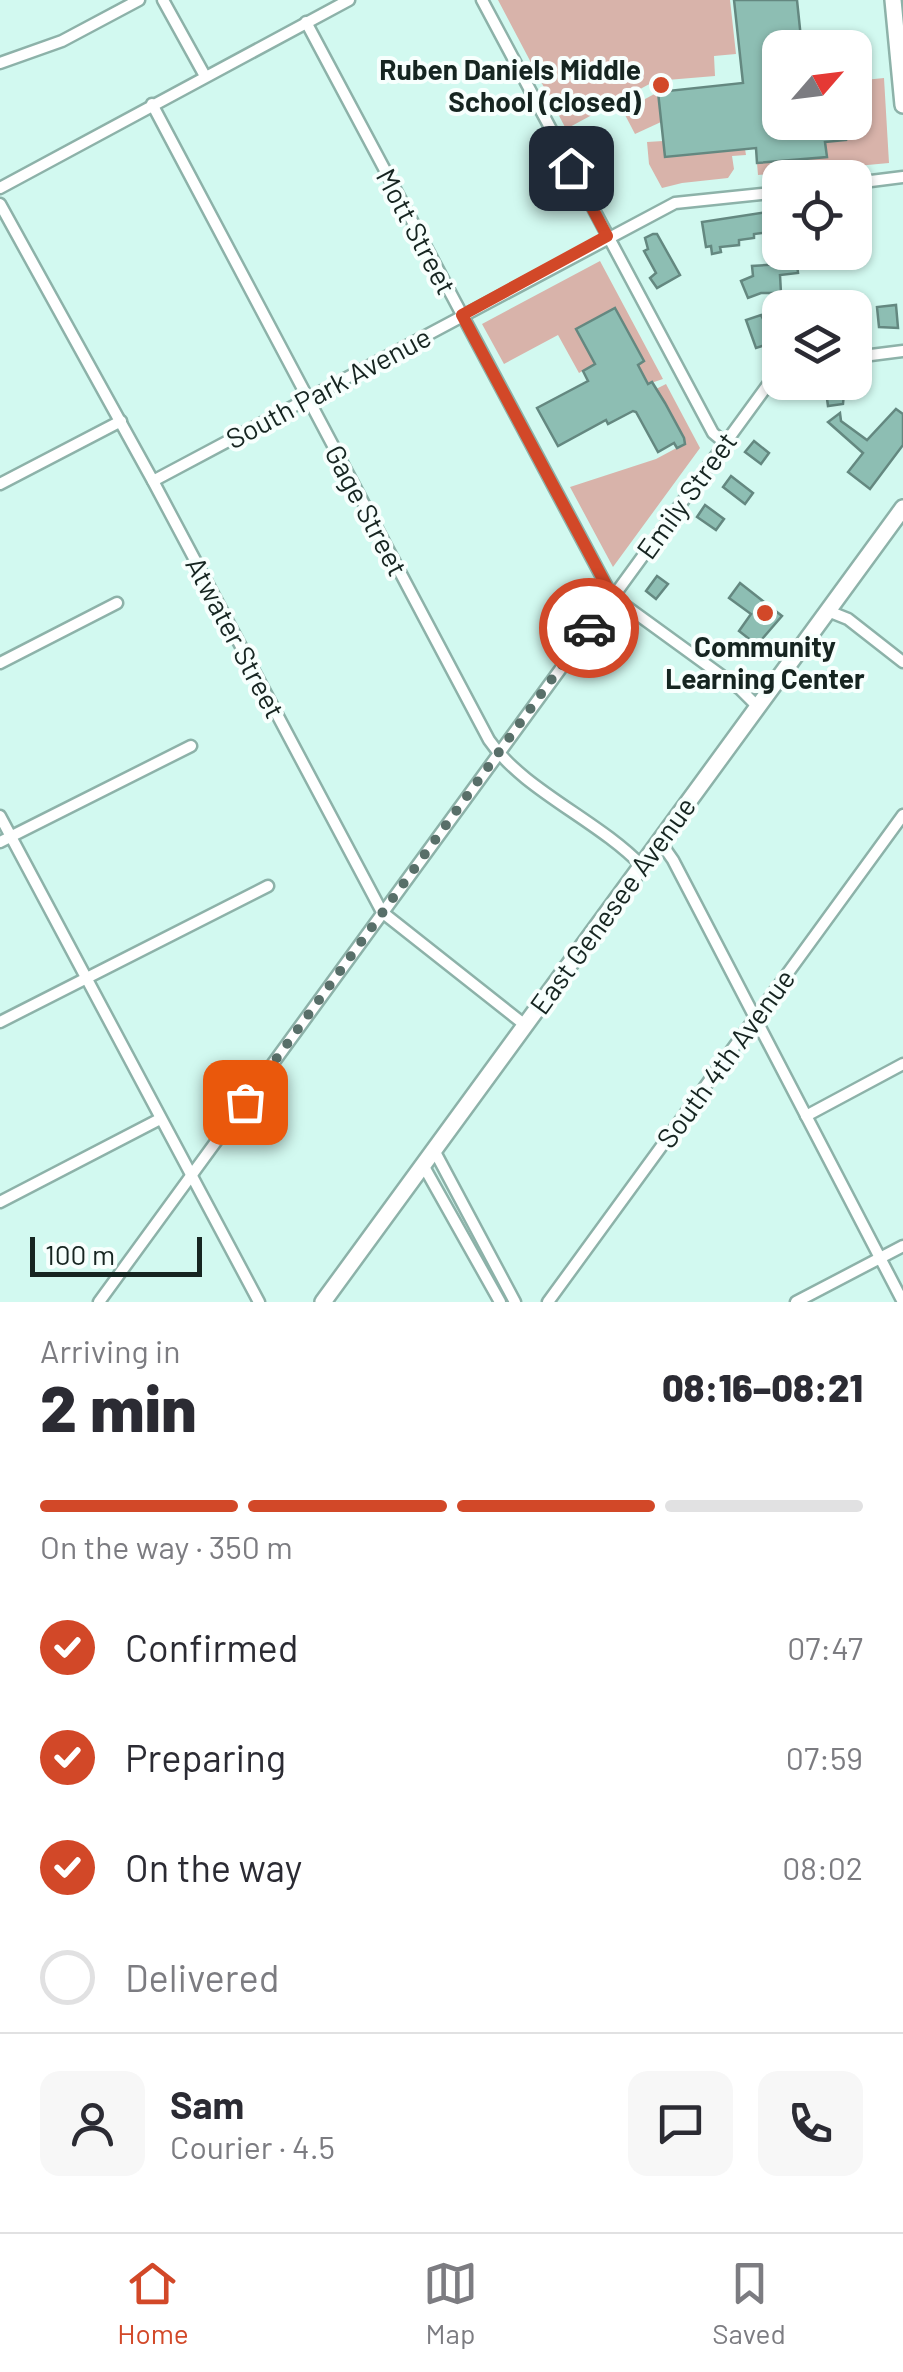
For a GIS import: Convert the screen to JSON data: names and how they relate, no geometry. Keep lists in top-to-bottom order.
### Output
{
  "streets": {
    "main road": ["East Genesee Avenue"],
    "street": [
      "Mott Street",
      "South Park Avenue",
      "Emily Street",
      "Gage Street",
      "Atwater Street",
      "South 4th Avenue"
    ]
  },
  "crossings": [
    ["Mott Street", "South Park Avenue"],
    ["Mott Street", "Emily Street"],
    ["Mott Street", "East Genesee Avenue"],
    ["South Park Avenue", "Gage Street"],
    ["South Park Avenue", "Atwater Street"],
    ["Emily Street", "Gage Street"],
    ["Emily Street", "Atwater Street"],
    ["Gage Street", "East Genesee Avenue"],
    ["Atwater Street", "East Genesee Avenue"]
  ],
  "places": ["Ruben Daniels Middle School (closed)", "Community Learning Center"],
  "scale_bar": "100 m",
  "north": "top right",
  "page": {
    "scale": "100 m",
    "heading": ["2 min", "Arriving in", "08:16–08:21"],
    "panel": ["Sam", "Courier · 4.5"],
    "bar": "On the way · 350 m",
    "list": [
      ["Confirmed", "07:47"],
      ["Preparing", "07:59"],
      ["On the way", "08:02"],
      "Delivered"
    ],
    "tabs": ["Home", "Map", "Saved"]
  }
}
